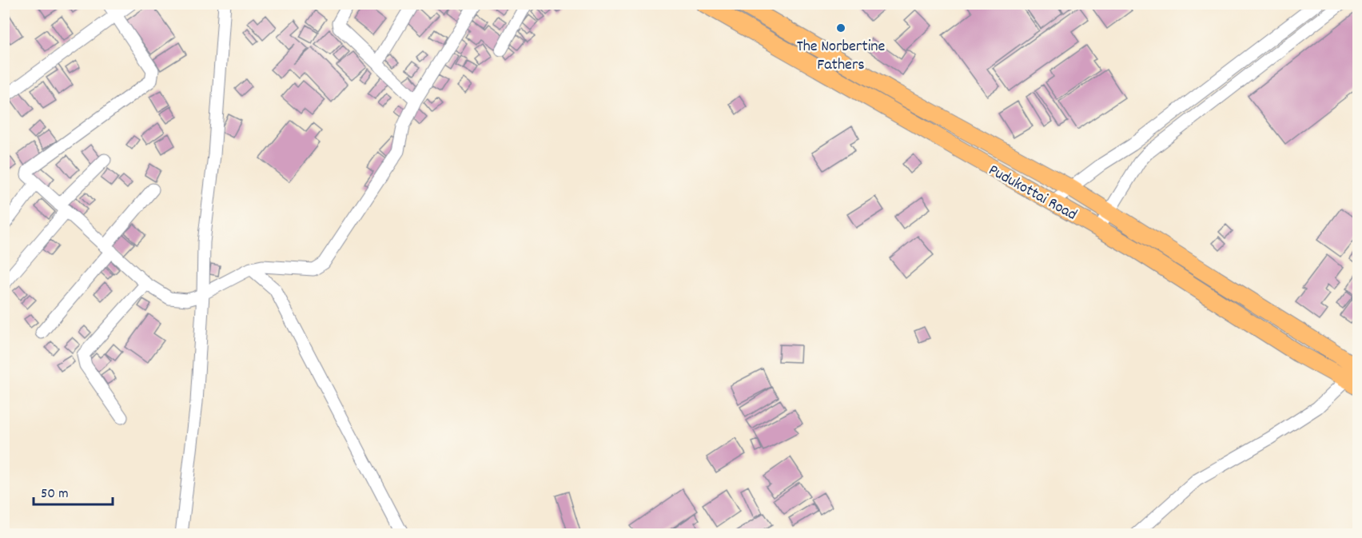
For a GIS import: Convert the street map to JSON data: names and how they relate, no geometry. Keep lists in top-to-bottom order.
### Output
{
  "streets": {
    "highway": ["Pudukottai Road"]
  },
  "places": ["The Norbertine Fathers"],
  "scale_bar": "50 m"
}
